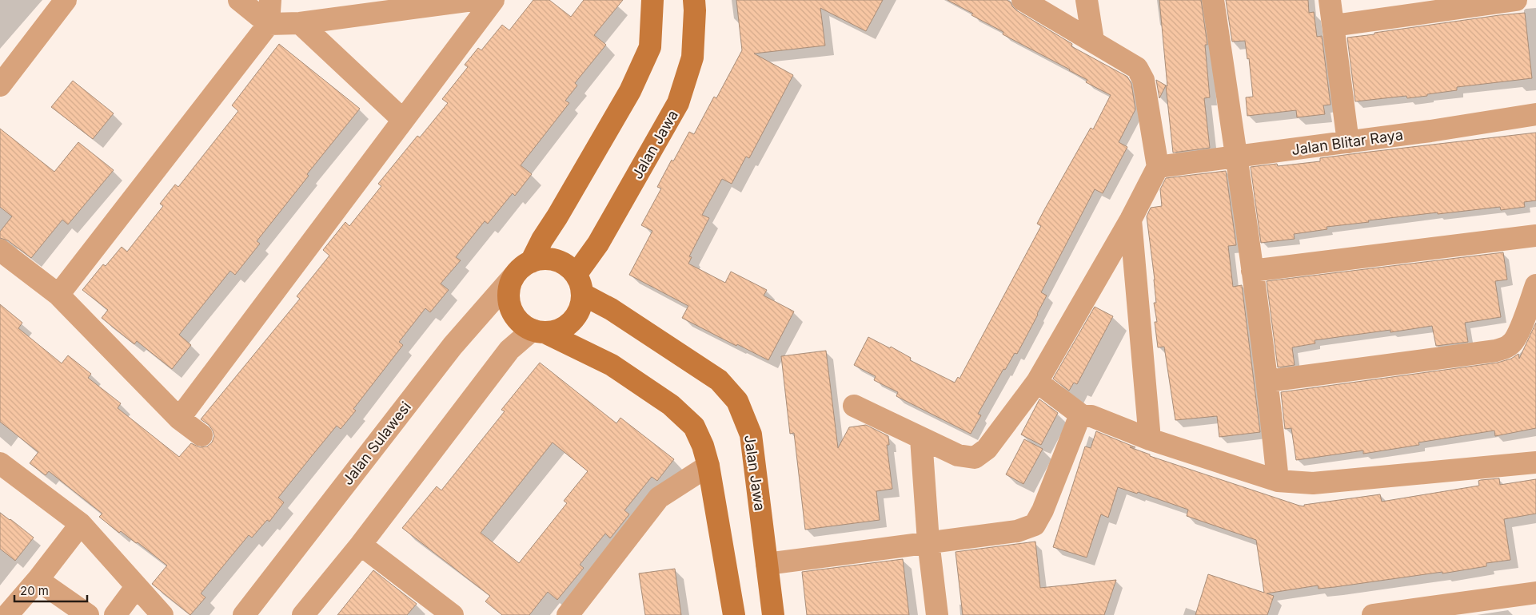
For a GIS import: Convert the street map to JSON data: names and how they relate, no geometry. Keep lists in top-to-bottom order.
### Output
{
  "streets": {
    "main road": ["Jalan Jawa"],
    "street": ["Jalan Blitar Raya", "Jalan Sulawesi"]
  },
  "crossings": [
    ["Jalan Jawa", "Jalan Sulawesi"]
  ],
  "scale_bar": "20 m"
}
